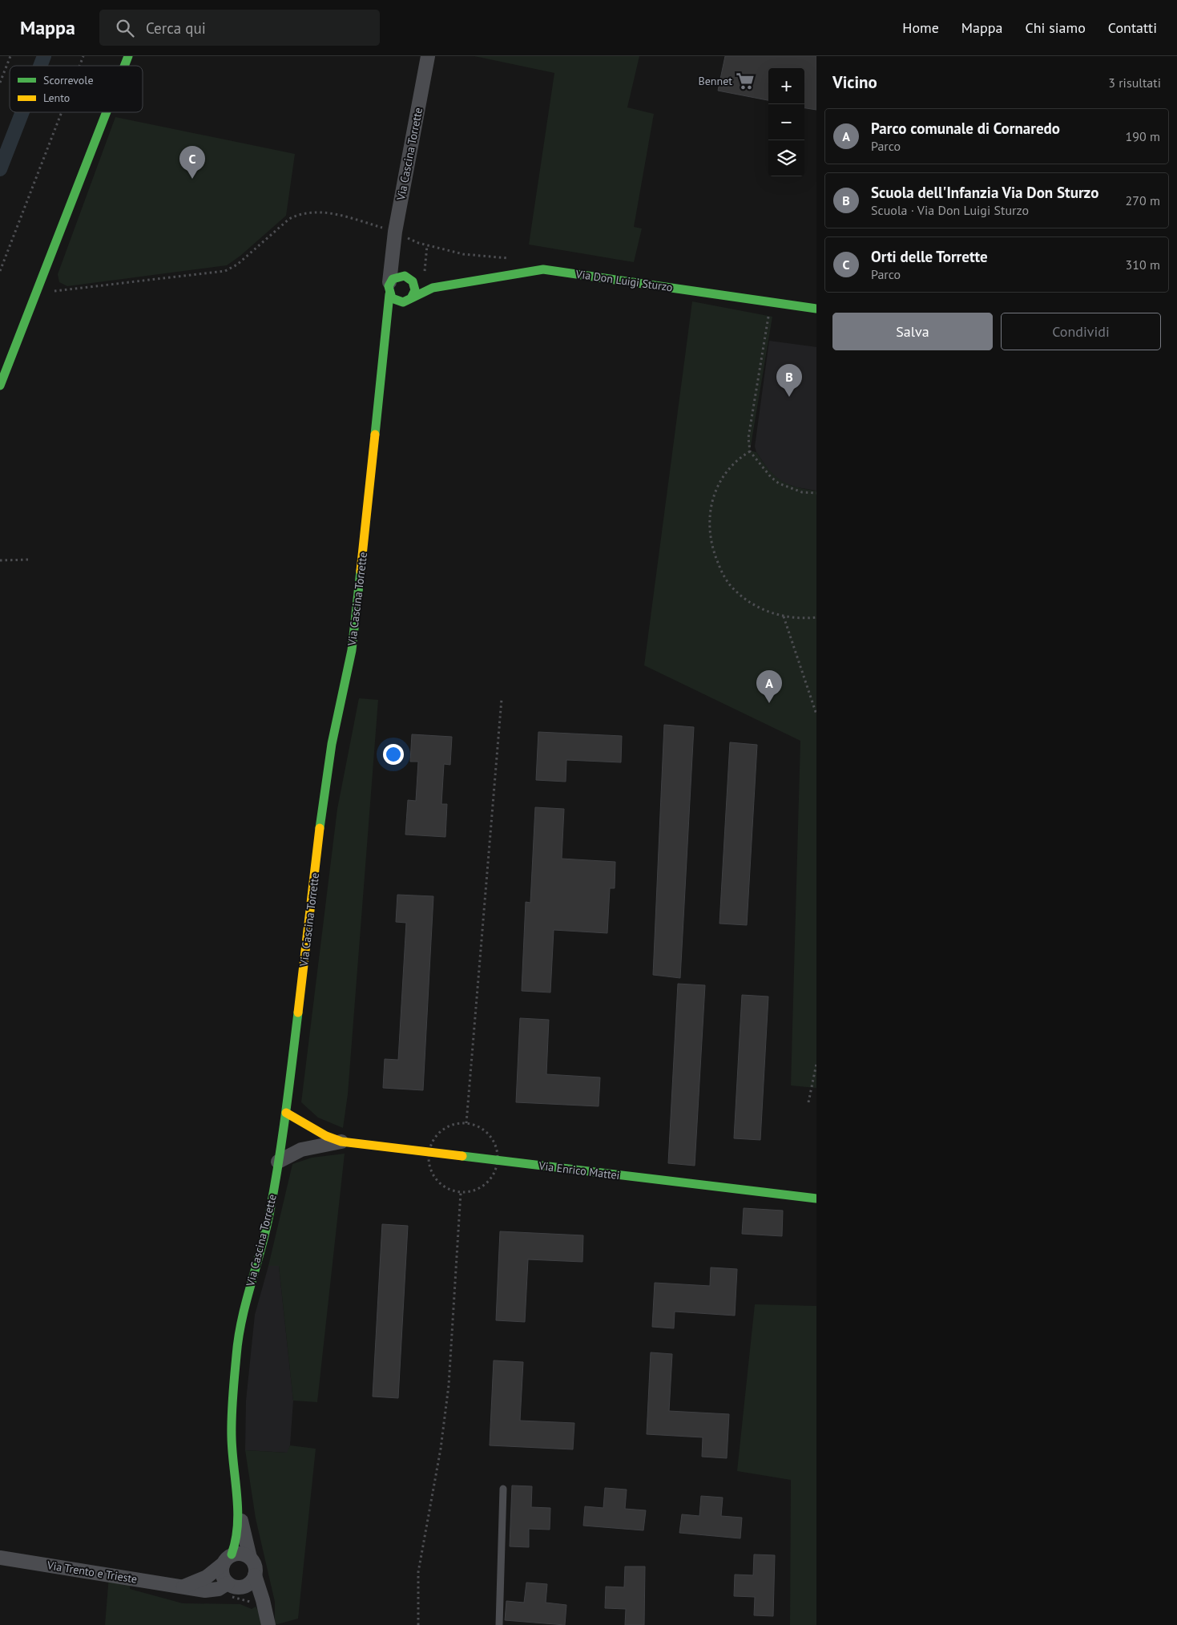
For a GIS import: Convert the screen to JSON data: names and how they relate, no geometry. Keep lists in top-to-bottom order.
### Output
{
  "streets": {
    "street": [
      "Via Cascina Torrette",
      "Via Don Luigi Sturzo",
      "Via Enrico Mattei",
      "Via Trento e Trieste"
    ]
  },
  "crossings": [
    ["Via Cascina Torrette", "Via Don Luigi Sturzo"],
    ["Via Cascina Torrette", "Via Enrico Mattei"],
    ["Via Cascina Torrette", "Via Trento e Trieste"]
  ],
  "places": {
    "supermarket": ["Bennet"]
  },
  "legend": ["Scorrevole", "Lento"],
  "page": {
    "header": "Mappa",
    "search": "Cerca qui",
    "nav": [
      "Home",
      "Mappa",
      "Chi siamo",
      "Contatti"
    ],
    "heading": ["Vicino", "3 risultati"],
    "map_buttons": ["+", "−"],
    "list": [
      {
        "mark": "A",
        "name": "Parco comunale di Cornaredo",
        "note": "Parco",
        "value": "190 m"
      },
      {
        "mark": "B",
        "name": "Scuola dell'Infanzia Via Don Sturzo",
        "note": "Scuola · Via Don Luigi Sturzo",
        "value": "270 m"
      },
      {
        "mark": "C",
        "name": "Orti delle Torrette",
        "note": "Parco",
        "value": "310 m"
      }
    ],
    "pins": ["C", "B", "A"],
    "buttons": ["Salva", "Condividi"]
  }
}
